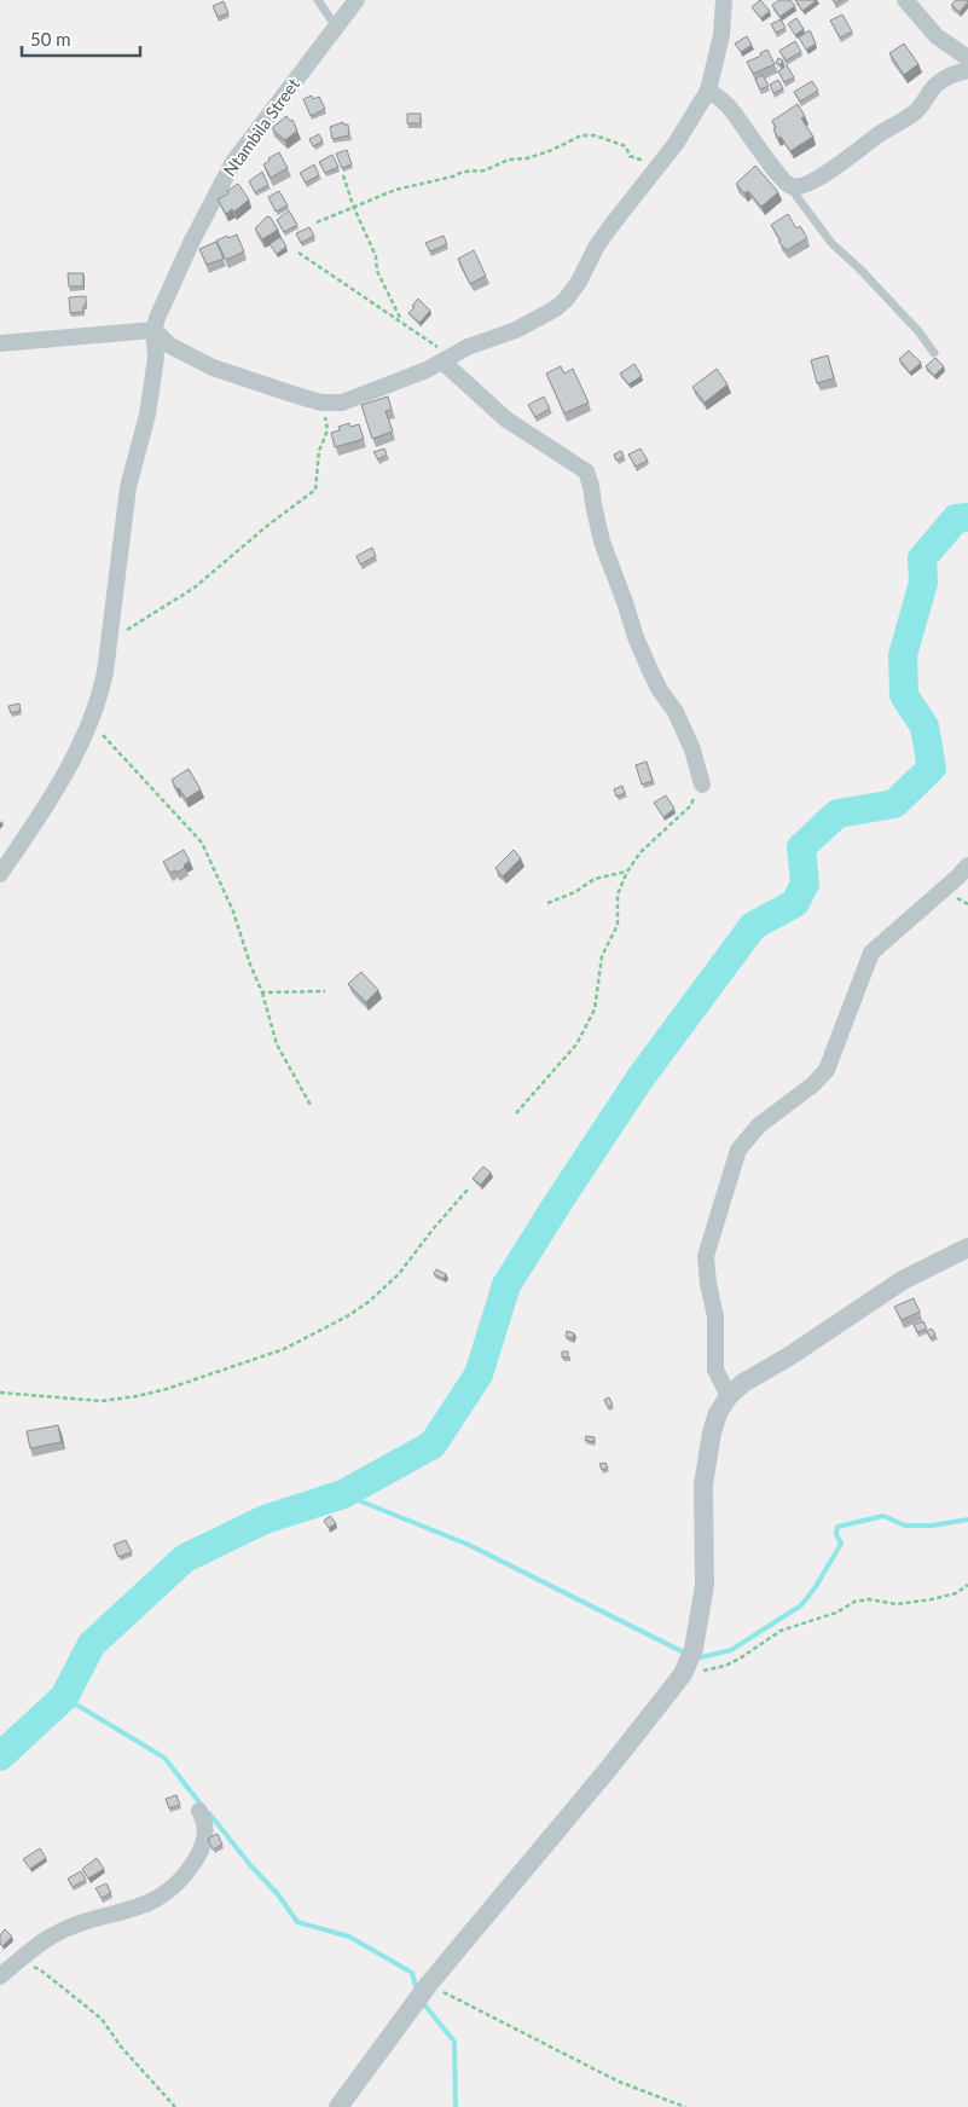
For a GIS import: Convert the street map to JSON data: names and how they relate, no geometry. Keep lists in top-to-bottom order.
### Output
{
  "streets": {
    "street": ["Ntambila Street"]
  },
  "scale_bar": "50 m"
}
